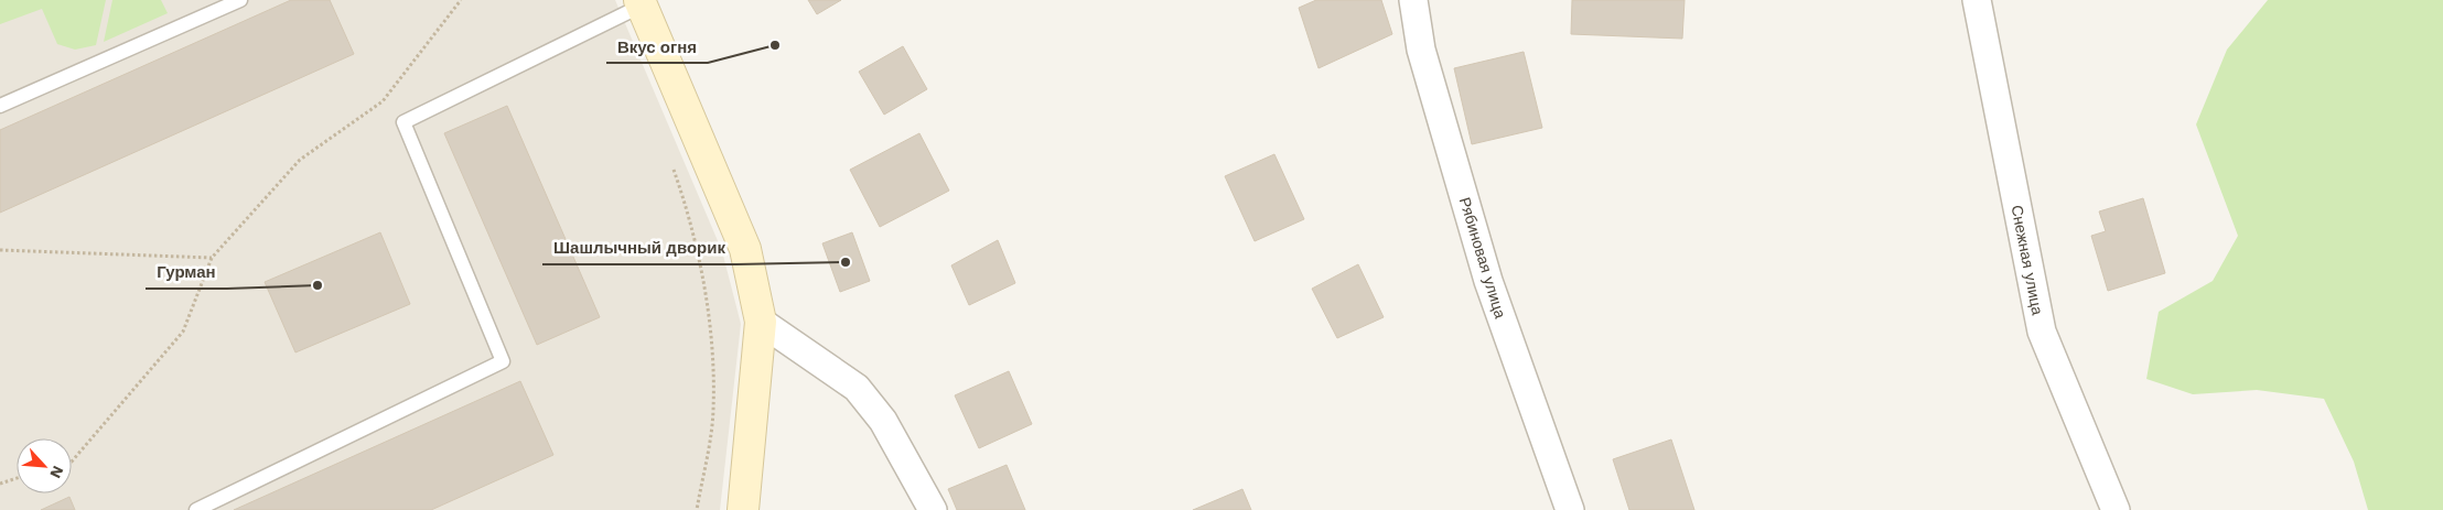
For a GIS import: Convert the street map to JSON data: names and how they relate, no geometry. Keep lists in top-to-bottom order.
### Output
{
  "streets": {
    "street": ["Рябиновая улица", "Снежная улица"]
  },
  "places": ["Вкус огня", "Шашлычный дворик", "Гурман"],
  "north": "bottom right"
}
